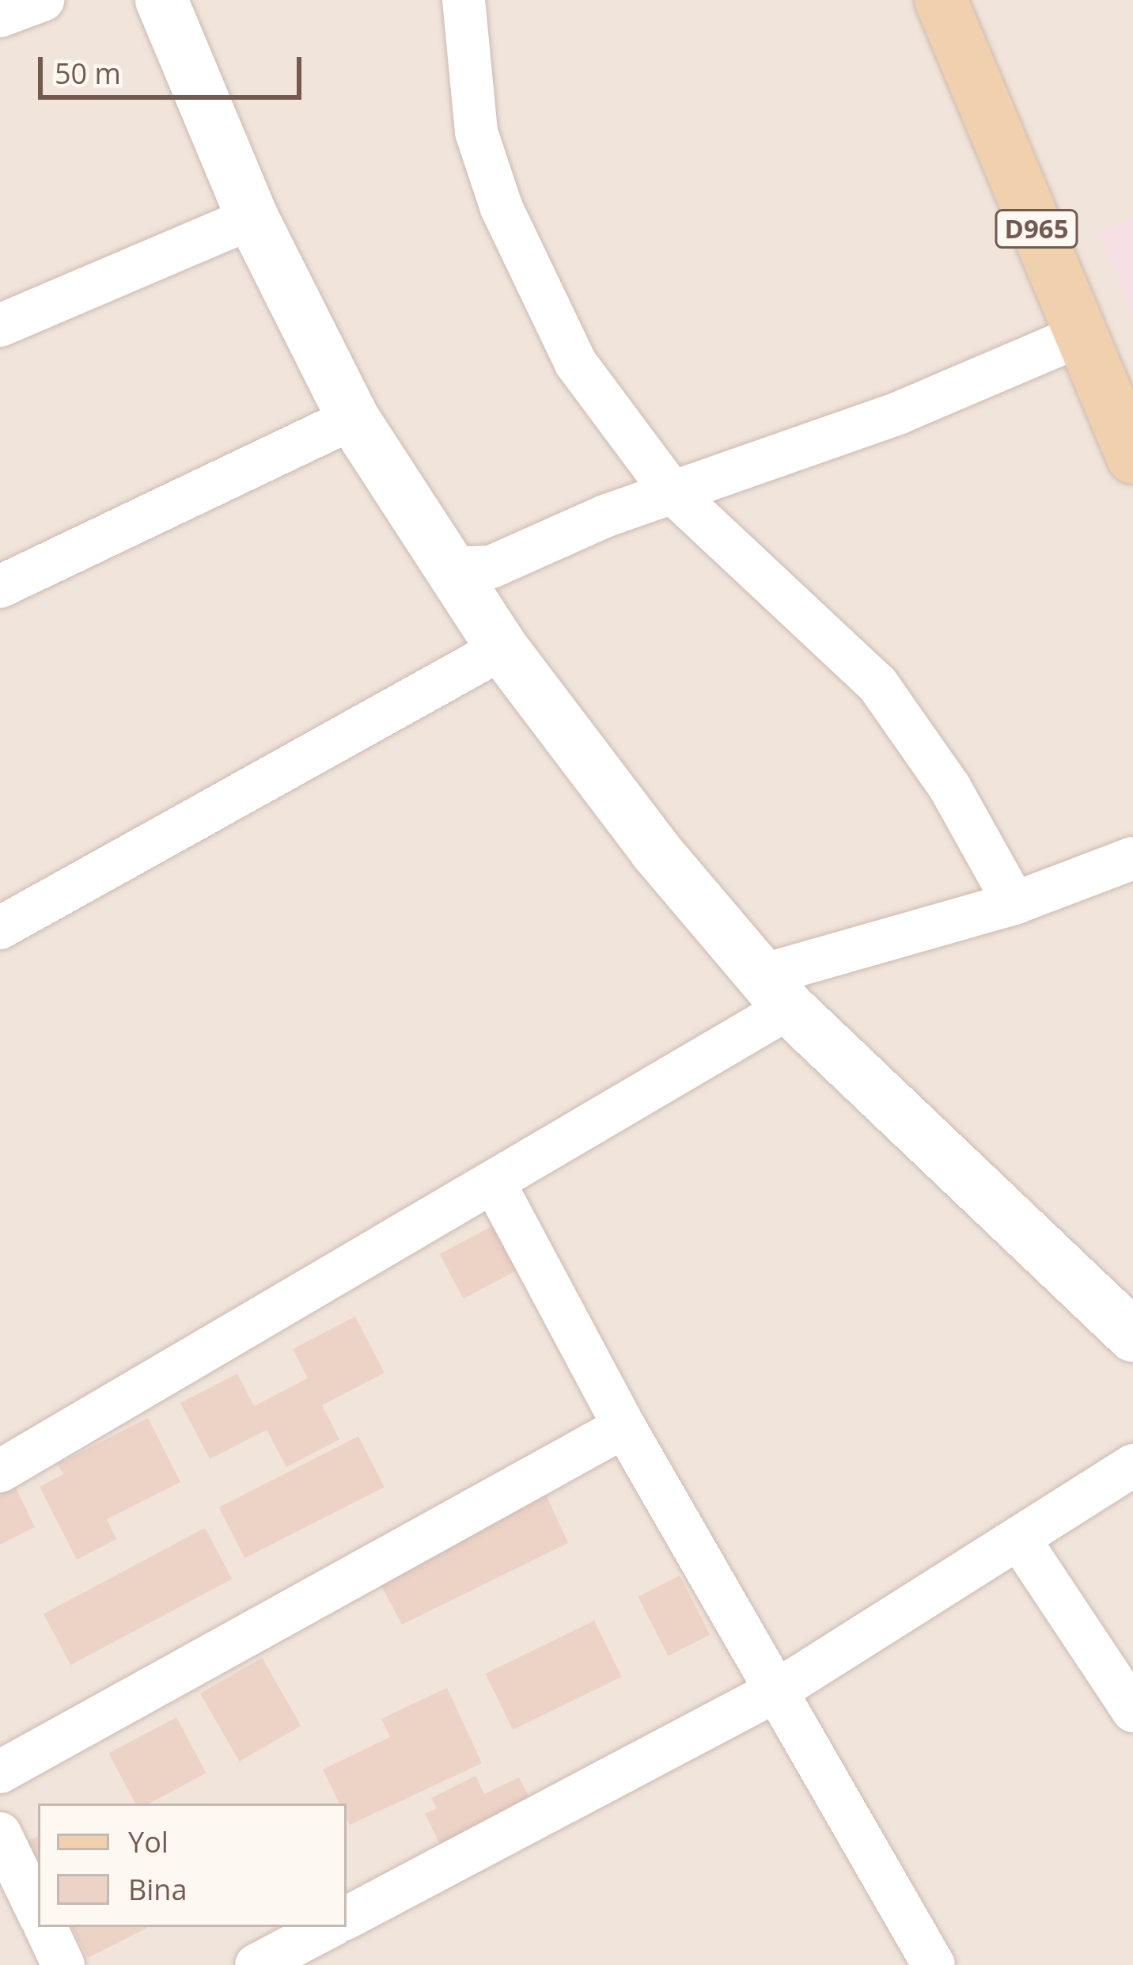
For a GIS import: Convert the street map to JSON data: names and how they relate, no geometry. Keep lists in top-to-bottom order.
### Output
{
  "streets": {
    "main road": ["D965"]
  },
  "legend": ["Yol", "Bina"],
  "scale_bar": "50 m"
}
